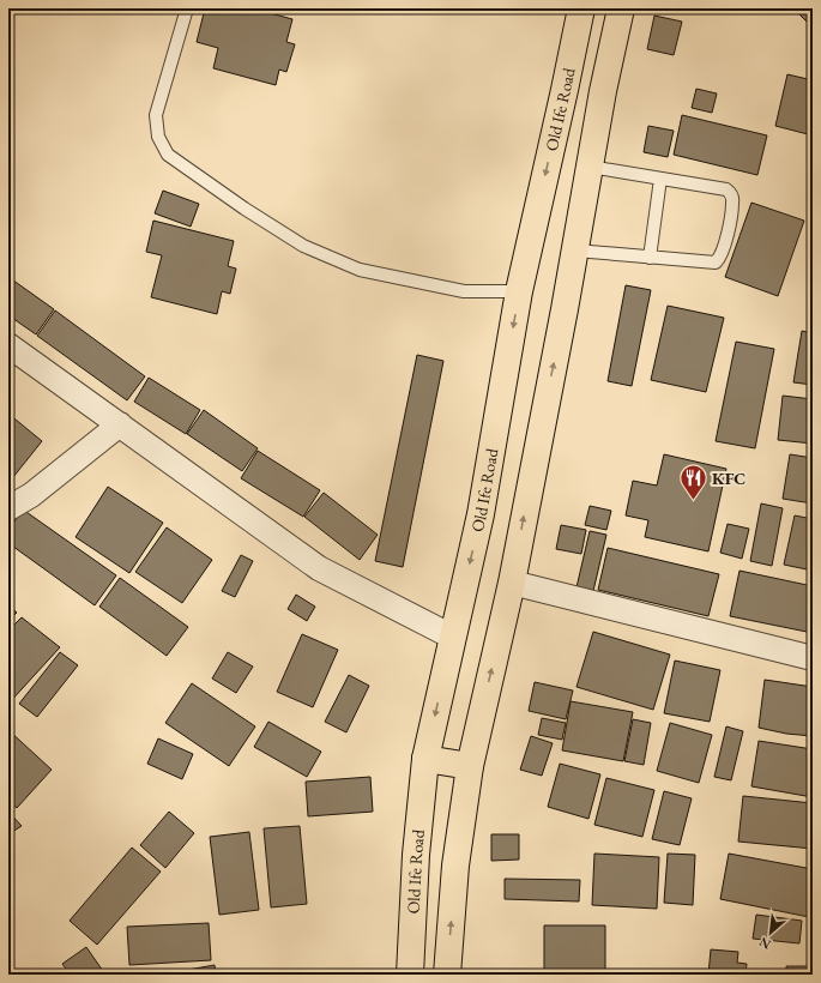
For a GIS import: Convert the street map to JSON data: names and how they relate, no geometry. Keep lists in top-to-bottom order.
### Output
{
  "streets": {
    "main road": ["Old Ife Road"]
  },
  "places": {
    "restaurant": ["KFC"]
  },
  "north": "bottom left"
}
